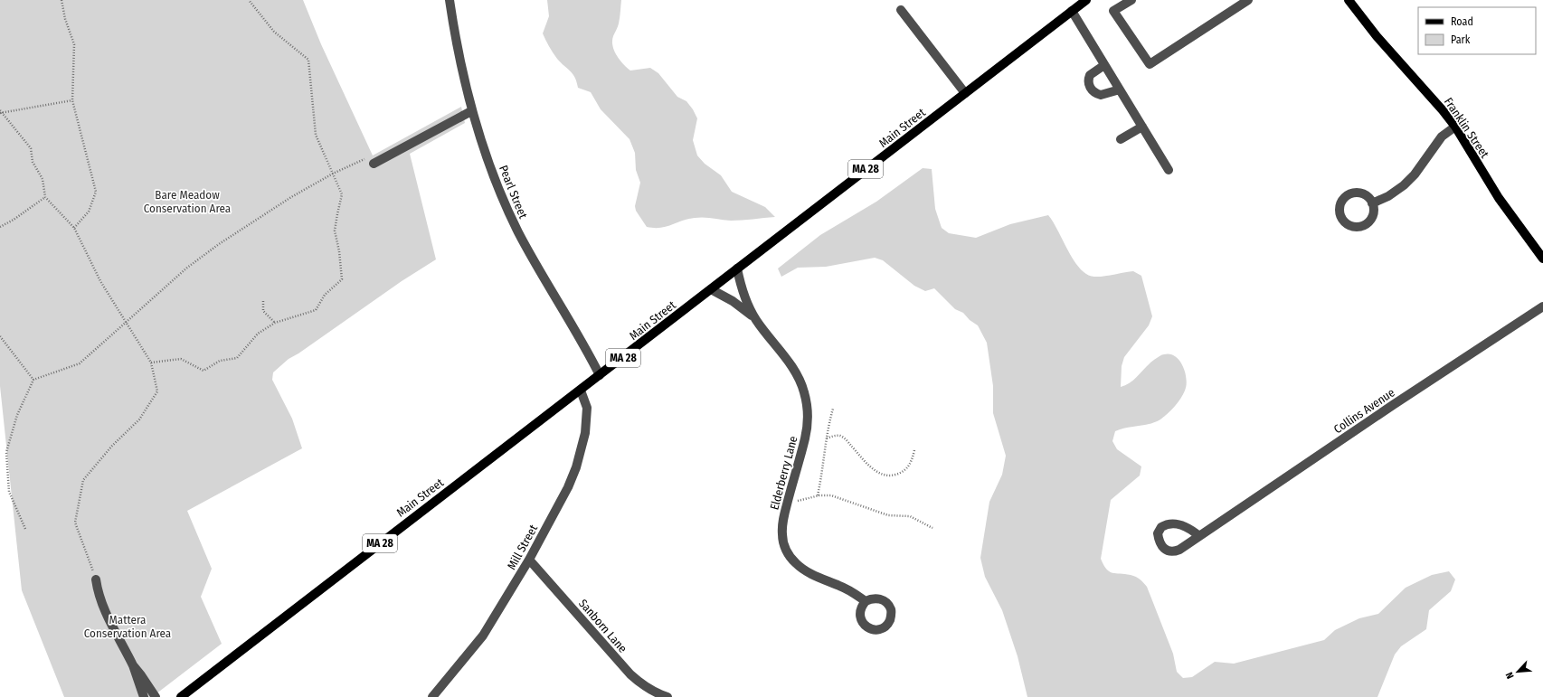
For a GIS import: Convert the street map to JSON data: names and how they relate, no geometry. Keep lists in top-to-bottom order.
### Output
{
  "streets": {
    "main road": ["Main Street", "Franklin Street", "MA 28"],
    "street": [
      "Pearl Street",
      "Collins Avenue",
      "Elderberry Lane",
      "Mill Street",
      "Sanborn Lane"
    ]
  },
  "crossings": [
    ["Main Street", "Pearl Street"],
    ["Main Street", "Elderberry Lane"],
    ["Main Street", "Mill Street"],
    ["Mill Street", "Sanborn Lane"]
  ],
  "parks": ["Bare Meadow Conservation Area", "Mattera Conservation Area"],
  "legend": ["Road", "Park"],
  "north": "bottom left"
}
